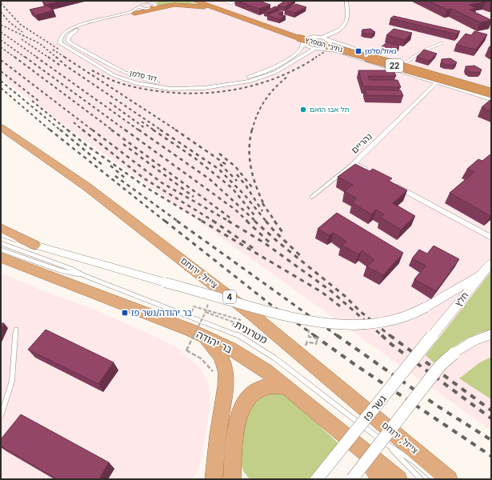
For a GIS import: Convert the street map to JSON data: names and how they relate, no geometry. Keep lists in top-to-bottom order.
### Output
{
  "streets": {
    "highway": [
      "נתיבי המפרץ",
      "22",
      "צייזל, ירוחם",
      "4",
      "בר יהודה"
    ],
    "street": [
      "דוד סלמן",
      "נהריים",
      "חלץ",
      "גשר פז"
    ],
    "lane": ["מטרונית"]
  },
  "crossings": [
    ["נתיבי המפרץ", "דוד סלמן"],
    ["חלץ", "גשר פז"]
  ],
  "places": {
    "transit": ["גאזל/סלמן", "בר יהודה/גשר פז"],
    "other": ["תל אבו הואם"]
  }
}
